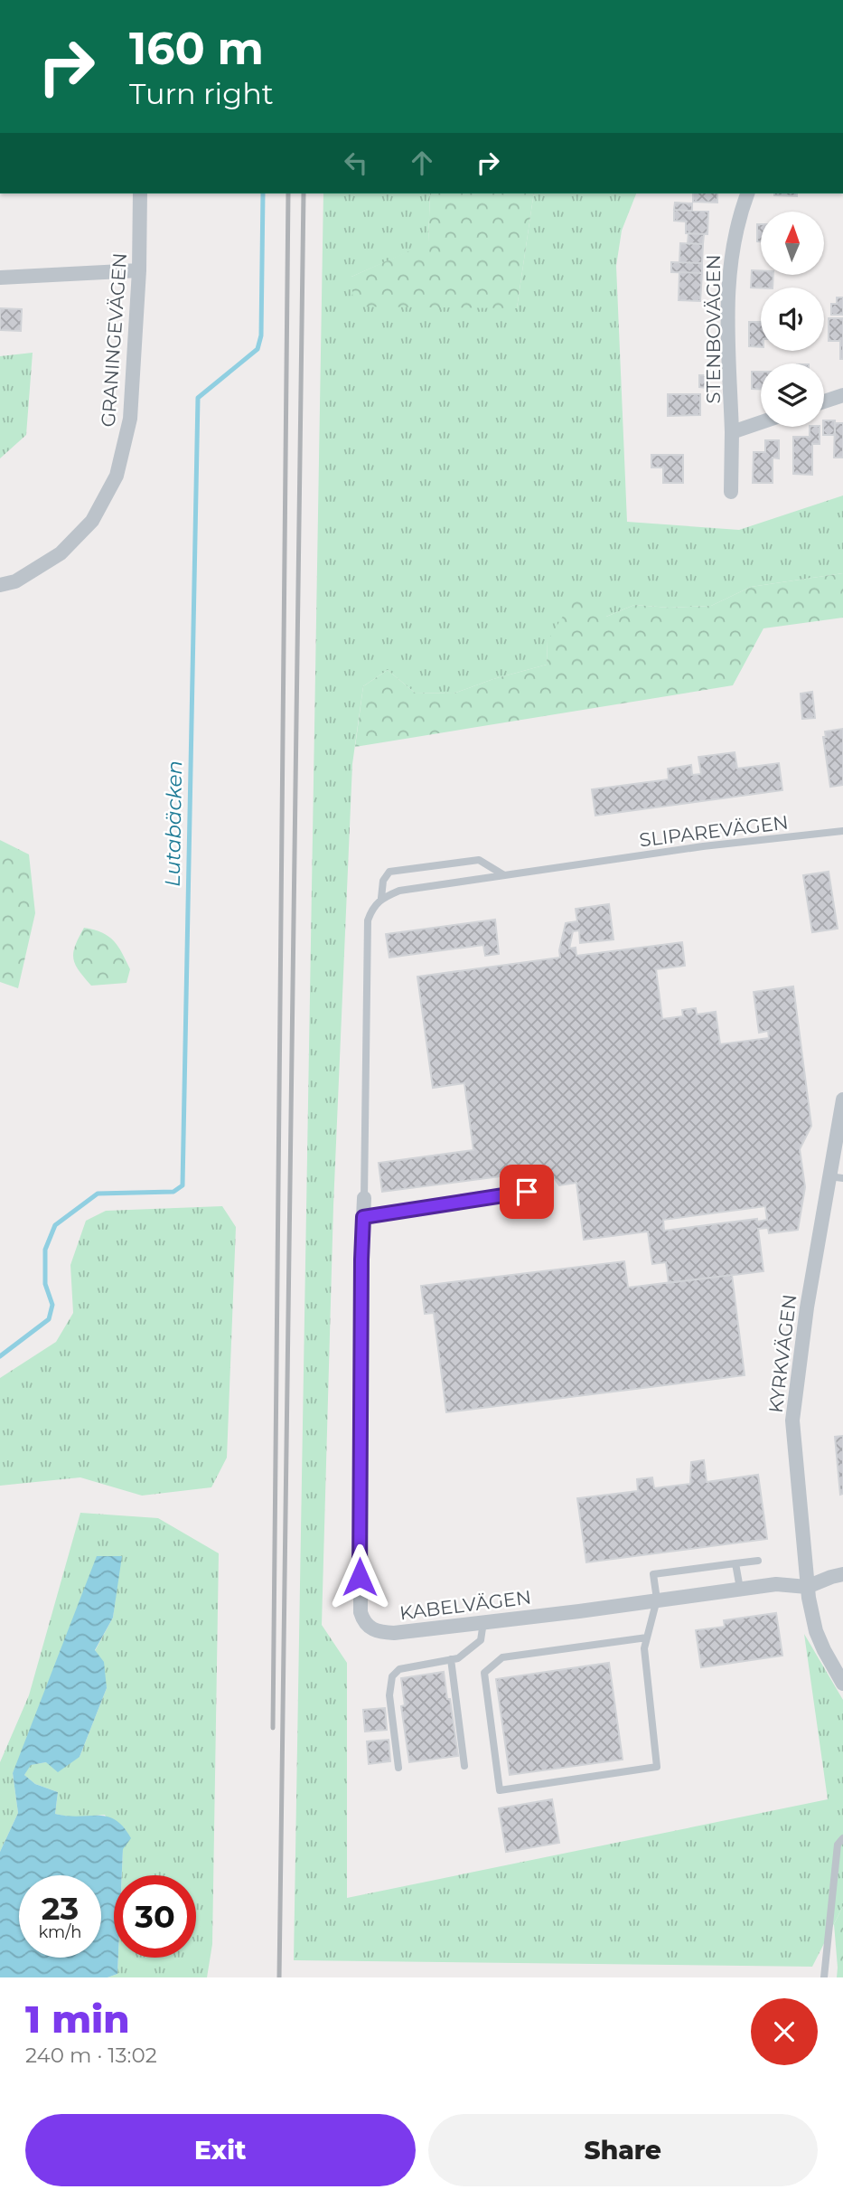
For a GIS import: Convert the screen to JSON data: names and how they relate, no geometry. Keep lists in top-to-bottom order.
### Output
{
  "streets": {
    "street": [
      "STENBOVÄGEN",
      "GRANINGEVÄGEN",
      "KYRKVÄGEN",
      "KABELVÄGEN"
    ],
    "lane": ["SLIPAREVÄGEN"]
  },
  "crossings": [
    ["KYRKVÄGEN", "KABELVÄGEN"]
  ],
  "water": ["Lutabäcken"],
  "north": "top",
  "page": {
    "turn": ["160 m", "Turn right"],
    "speed": "23 km/h",
    "limit": "30",
    "heading": ["1 min", "240 m · 13:02"],
    "buttons": ["Exit", "Share"]
  }
}
